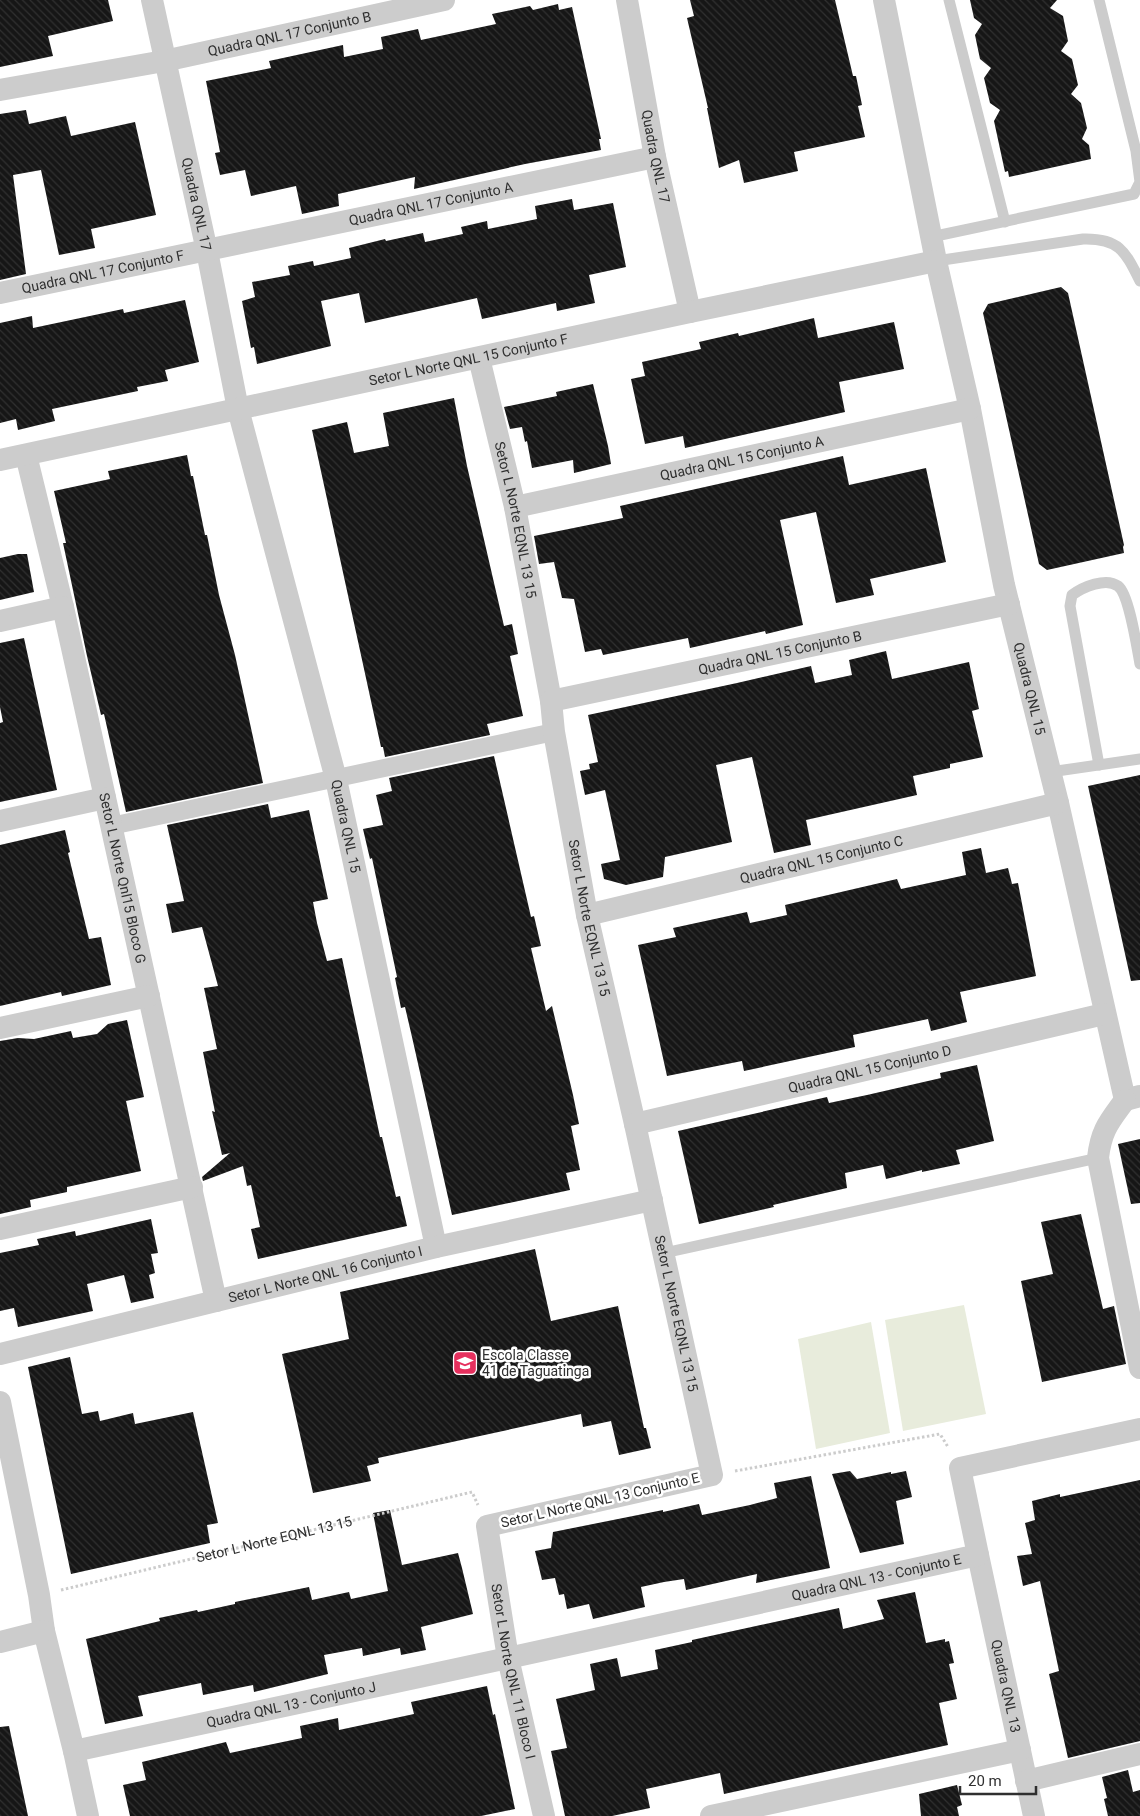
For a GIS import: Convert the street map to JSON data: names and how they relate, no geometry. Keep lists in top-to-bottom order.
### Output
{
  "streets": {
    "street": [
      "Quadra QNL 17 Conjunto B",
      "Quadra QNL 17",
      "Quadra QNL 17 Conjunto A",
      "Quadra QNL 17 Conjunto F",
      "Setor L Norte QNL 15 Conjunto F",
      "Quadra QNL 15 Conjunto A",
      "Setor L Norte EQNL 13 15",
      "Quadra QNL 15 Conjunto B",
      "Quadra QNL 15",
      "Quadra QNL 15 Conjunto C",
      "Setor L Norte Qnl15 Bloco G",
      "Quadra QNL 15 Conjunto D",
      "Setor L Norte QNL 16 Conjunto I",
      "Setor L Norte QNL 13 Conjunto E",
      "Quadra QNL 13 - Conjunto E",
      "Setor L Norte QNL 11 Bloco I",
      "Quadra QNL 13",
      "Quadra QNL 13 - Conjunto J"
    ]
  },
  "crossings": [
    ["Quadra QNL 17 Conjunto B", "Quadra QNL 17"],
    ["Quadra QNL 17", "Quadra QNL 17 Conjunto A"],
    ["Quadra QNL 17", "Quadra QNL 17 Conjunto F"],
    ["Quadra QNL 17", "Setor L Norte QNL 15 Conjunto F"],
    ["Quadra QNL 17", "Quadra QNL 15"],
    ["Quadra QNL 17 Conjunto A", "Quadra QNL 17 Conjunto F"],
    ["Setor L Norte QNL 15 Conjunto F", "Setor L Norte EQNL 13 15"],
    ["Setor L Norte QNL 15 Conjunto F", "Quadra QNL 15"],
    ["Setor L Norte QNL 15 Conjunto F", "Setor L Norte Qnl15 Bloco G"],
    ["Quadra QNL 15 Conjunto A", "Setor L Norte EQNL 13 15"],
    ["Quadra QNL 15 Conjunto A", "Quadra QNL 15"],
    ["Setor L Norte EQNL 13 15", "Quadra QNL 15 Conjunto B"],
    ["Setor L Norte EQNL 13 15", "Quadra QNL 15 Conjunto C"],
    ["Setor L Norte EQNL 13 15", "Quadra QNL 15 Conjunto D"],
    ["Setor L Norte EQNL 13 15", "Setor L Norte QNL 16 Conjunto I"],
    ["Setor L Norte EQNL 13 15", "Setor L Norte QNL 13 Conjunto E"],
    ["Setor L Norte EQNL 13 15", "Setor L Norte QNL 11 Bloco I"],
    ["Quadra QNL 15 Conjunto B", "Quadra QNL 15"],
    ["Quadra QNL 15", "Quadra QNL 15 Conjunto C"],
    ["Quadra QNL 15", "Quadra QNL 15 Conjunto D"],
    ["Quadra QNL 15", "Setor L Norte QNL 16 Conjunto I"],
    ["Setor L Norte Qnl15 Bloco G", "Setor L Norte QNL 16 Conjunto I"],
    ["Setor L Norte QNL 13 Conjunto E", "Setor L Norte QNL 11 Bloco I"],
    ["Quadra QNL 13 - Conjunto E", "Setor L Norte QNL 11 Bloco I"],
    ["Quadra QNL 13 - Conjunto E", "Quadra QNL 13"],
    ["Quadra QNL 13 - Conjunto E", "Quadra QNL 13 - Conjunto J"],
    ["Setor L Norte QNL 11 Bloco I", "Quadra QNL 13 - Conjunto J"]
  ],
  "places": {
    "school or university": ["Escola Classe 41 de Taguatinga"]
  },
  "scale_bar": "20 m"
}
